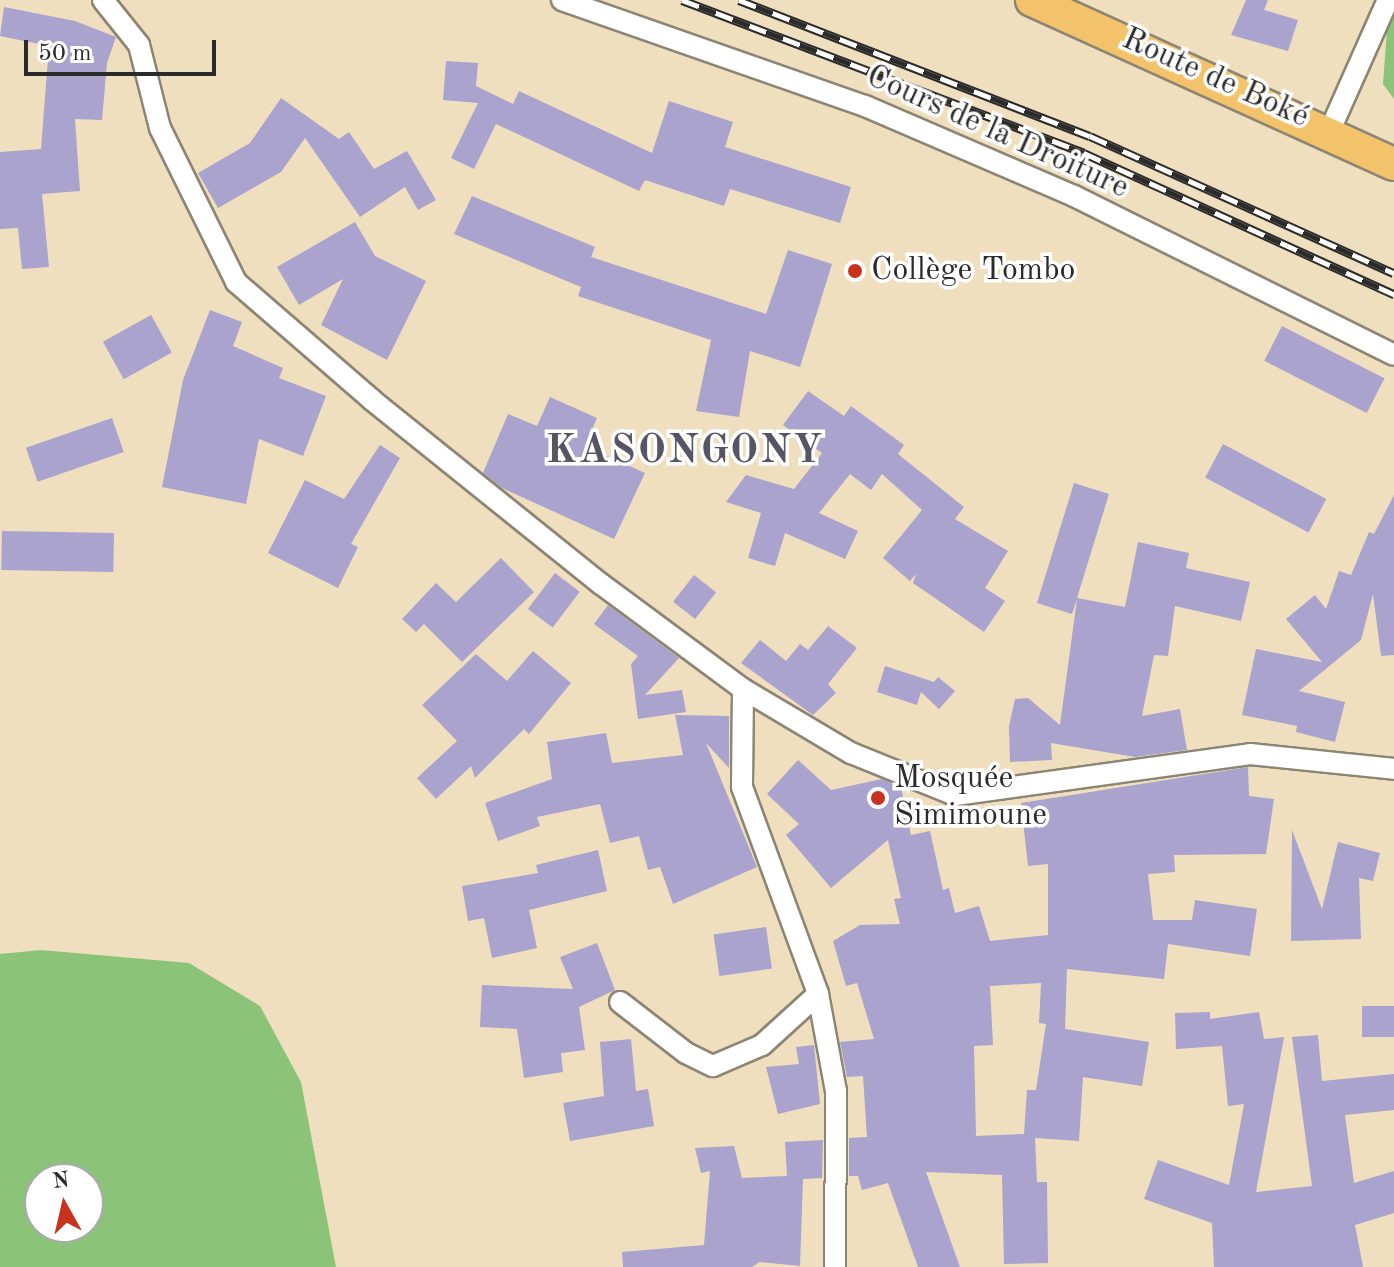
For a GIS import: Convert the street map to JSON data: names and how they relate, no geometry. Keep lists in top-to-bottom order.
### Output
{
  "streets": {
    "main road": ["Route de Boké"],
    "street": ["Cours de la Droiture"]
  },
  "districts": ["KASONGONY"],
  "places": ["Collège Tombo", "Mosquée Simimoune"],
  "scale_bar": "50 m",
  "north": "top"
}
